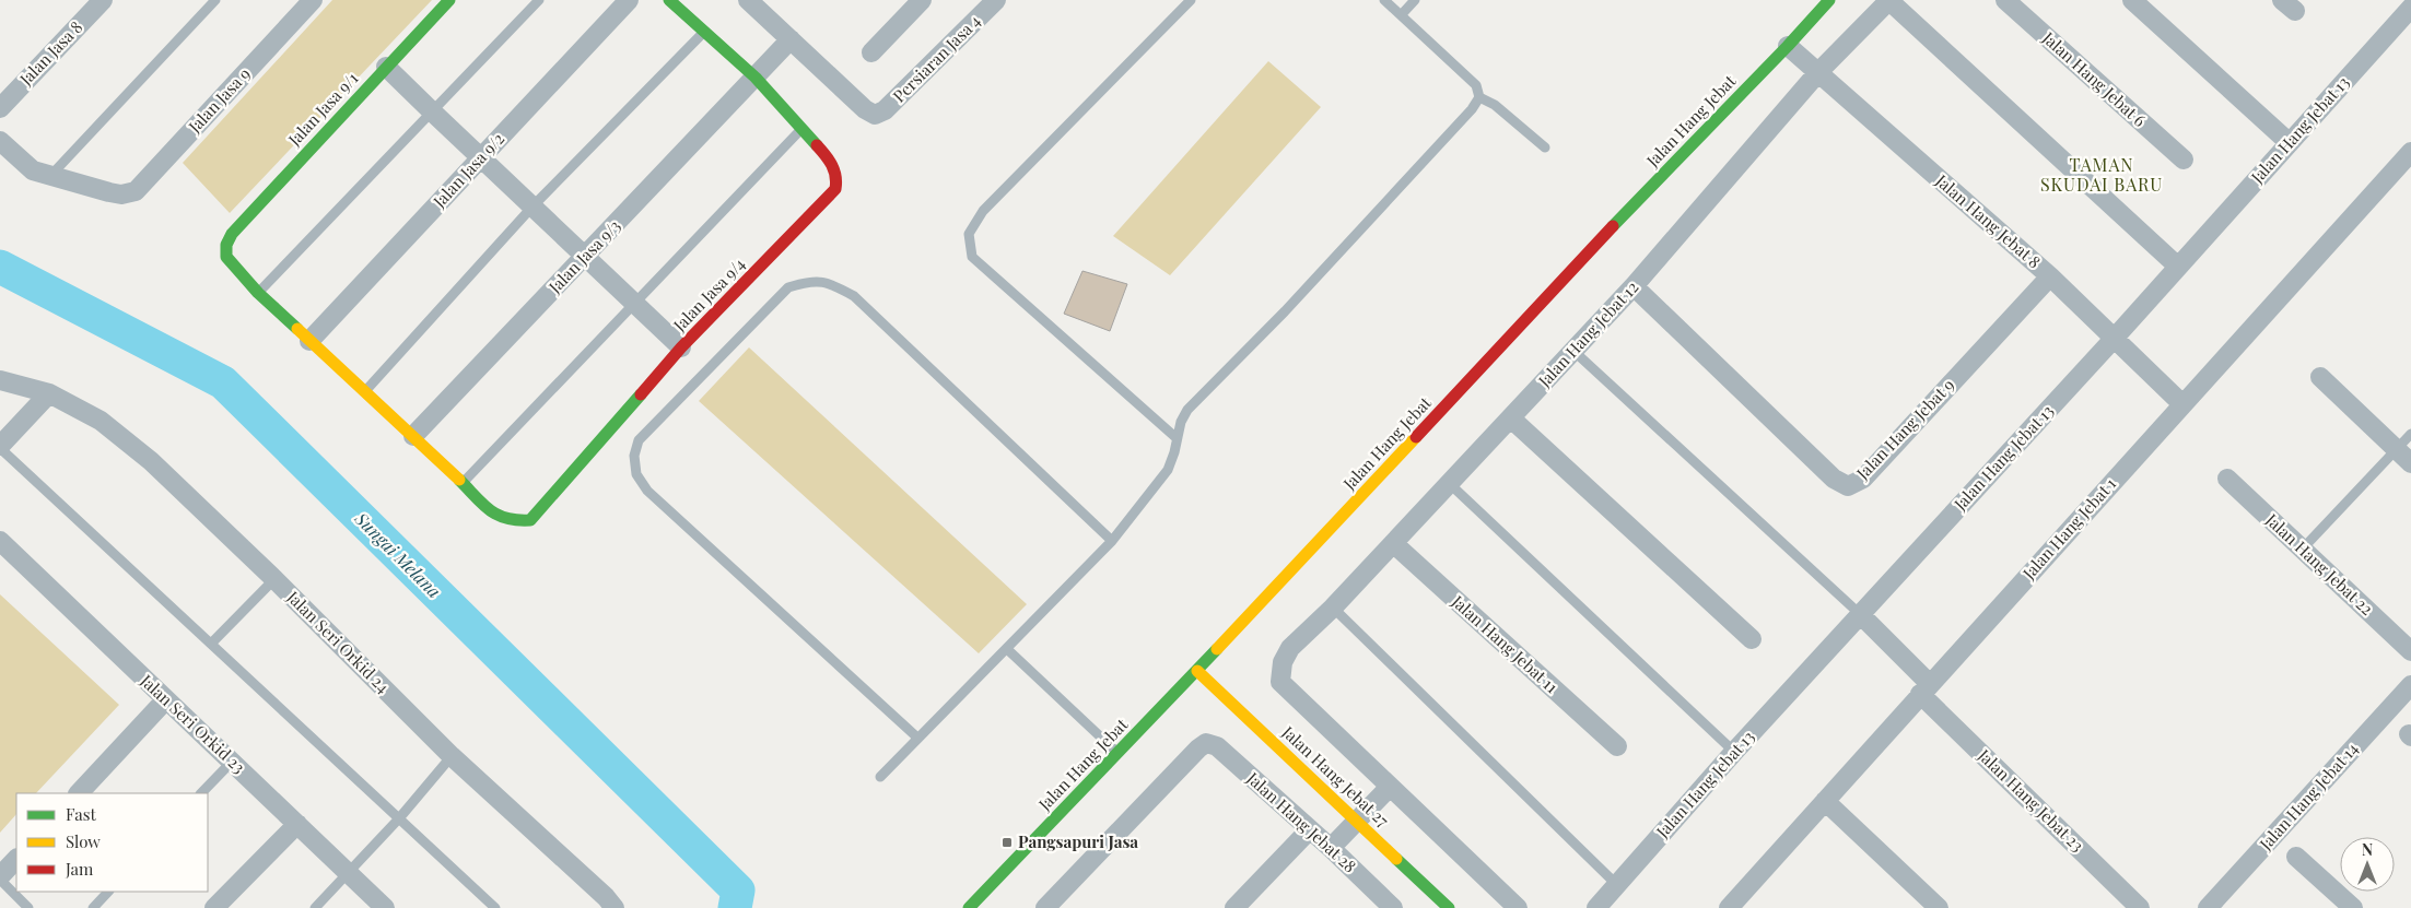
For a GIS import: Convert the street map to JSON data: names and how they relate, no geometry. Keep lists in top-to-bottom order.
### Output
{
  "streets": {
    "street": [
      "Jalan Jasa 8",
      "Persiaran Jasa 4",
      "Jalan Hang Jebat 6",
      "Jalan Jasa 9",
      "Jalan Jasa 9/1",
      "Jalan Hang Jebat",
      "Jalan Hang Jebat 13",
      "Jalan Jasa 9/2",
      "Jalan Hang Jebat 8",
      "Jalan Jasa 9/3",
      "Jalan Jasa 9/4",
      "Jalan Hang Jebat 12",
      "Jalan Hang Jebat 9",
      "Jalan Hang Jebat 1",
      "Jalan Hang Jebat 22",
      "Jalan Seri Orkid 24",
      "Jalan Hang Jebat 11",
      "Jalan Seri Orkid 23",
      "Jalan Hang Jebat 27",
      "Jalan Hang Jebat 14",
      "Jalan Hang Jebat 23",
      "Jalan Hang Jebat 28"
    ]
  },
  "crossings": [
    ["Persiaran Jasa 4", "Jalan Jasa 9/3"],
    ["Jalan Hang Jebat", "Jalan Hang Jebat 8"],
    ["Jalan Hang Jebat", "Jalan Hang Jebat 27"],
    ["Jalan Hang Jebat 13", "Jalan Hang Jebat 8"],
    ["Jalan Hang Jebat 13", "Jalan Hang Jebat 23"],
    ["Jalan Hang Jebat 8", "Jalan Hang Jebat 12"],
    ["Jalan Hang Jebat 8", "Jalan Hang Jebat 9"],
    ["Jalan Hang Jebat 8", "Jalan Hang Jebat 1"],
    ["Jalan Jasa 9/3", "Jalan Jasa 9/4"],
    ["Jalan Hang Jebat 12", "Jalan Hang Jebat 9"],
    ["Jalan Hang Jebat 12", "Jalan Hang Jebat 11"],
    ["Jalan Hang Jebat 1", "Jalan Hang Jebat 23"]
  ],
  "districts": ["TAMAN SKUDAI BARU"],
  "water": ["Sungai Melana"],
  "places": {
    "transit": ["Pangsapuri Jasa"]
  },
  "legend": ["Fast", "Slow", "Jam"],
  "north": "top"
}
